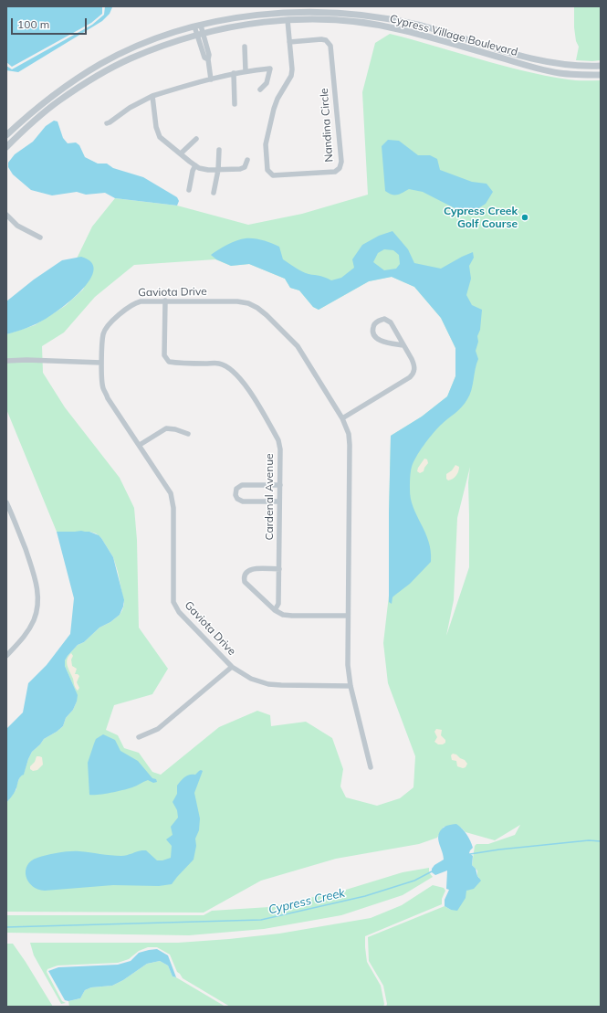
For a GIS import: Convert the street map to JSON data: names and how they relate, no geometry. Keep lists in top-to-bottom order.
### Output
{
  "streets": {
    "street": [
      "Cypress Village Boulevard",
      "Nandina Circle",
      "Gaviota Drive",
      "Cardenal Avenue"
    ]
  },
  "crossings": [
    ["Cypress Village Boulevard", "Nandina Circle"],
    ["Gaviota Drive", "Cardenal Avenue"]
  ],
  "water": ["Cypress Creek"],
  "places": ["Cypress Creek Golf Course"],
  "scale_bar": "100 m"
}
